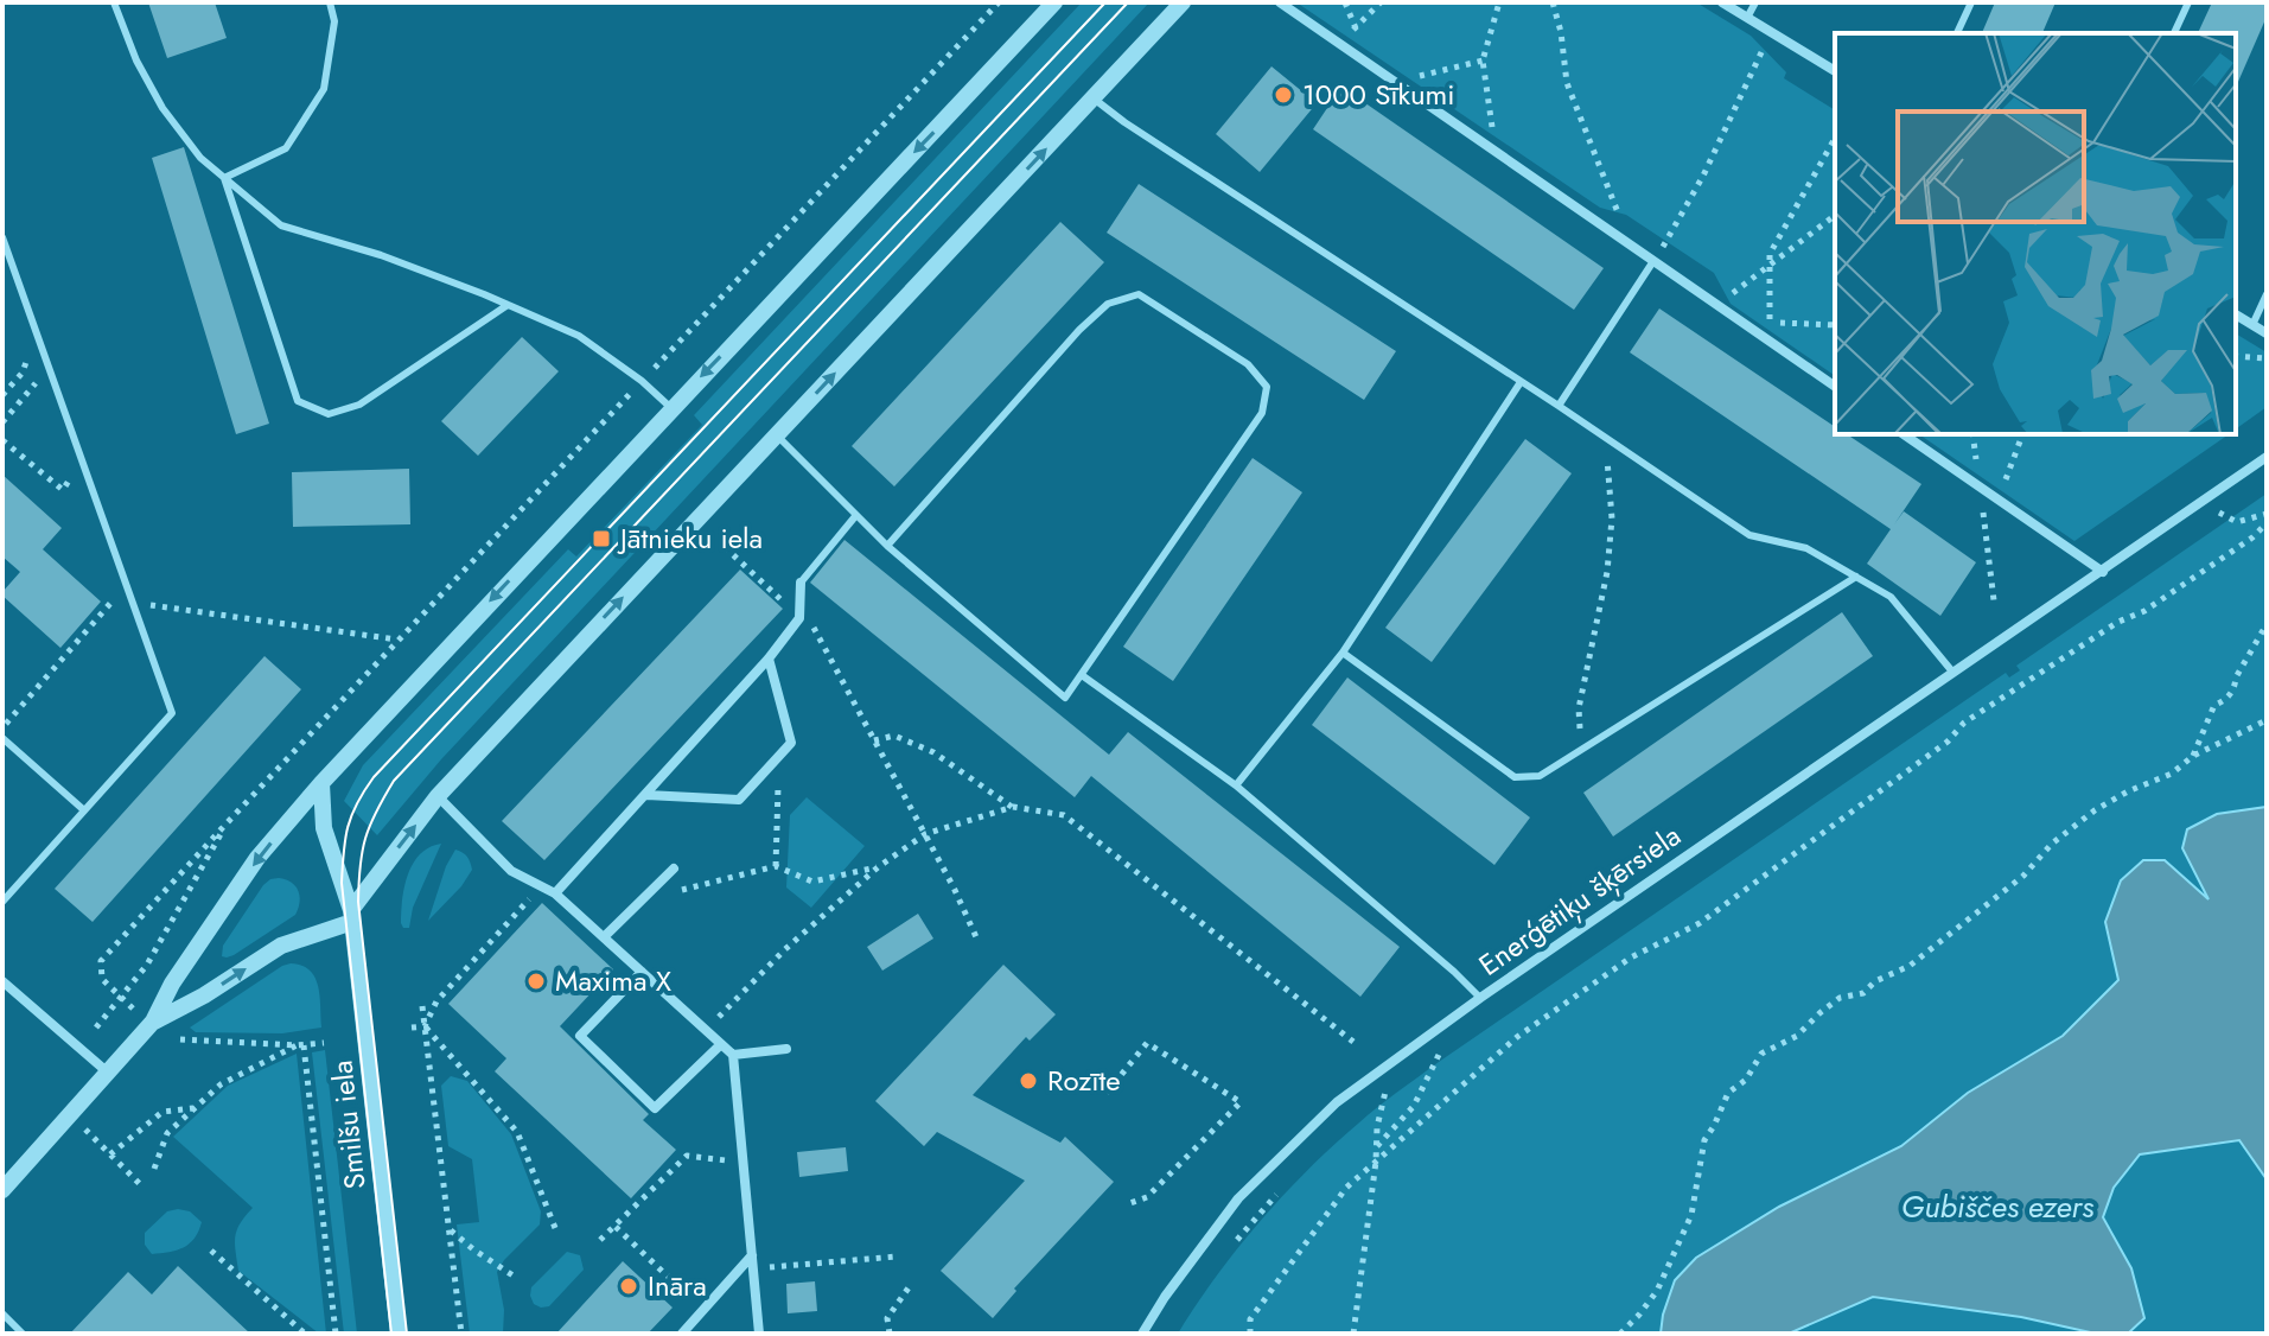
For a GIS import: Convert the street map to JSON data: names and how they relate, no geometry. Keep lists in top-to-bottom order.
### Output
{
  "streets": {
    "street": ["Enerģētiķu šķērsiela", "Smilšu iela"]
  },
  "water": ["Gubiščes ezers"],
  "places": {
    "other": [
      "1000 Sīkumi",
      "Maxima X",
      "Rozīte",
      "Ināra"
    ],
    "transit": ["Jātnieku iela"]
  }
}
